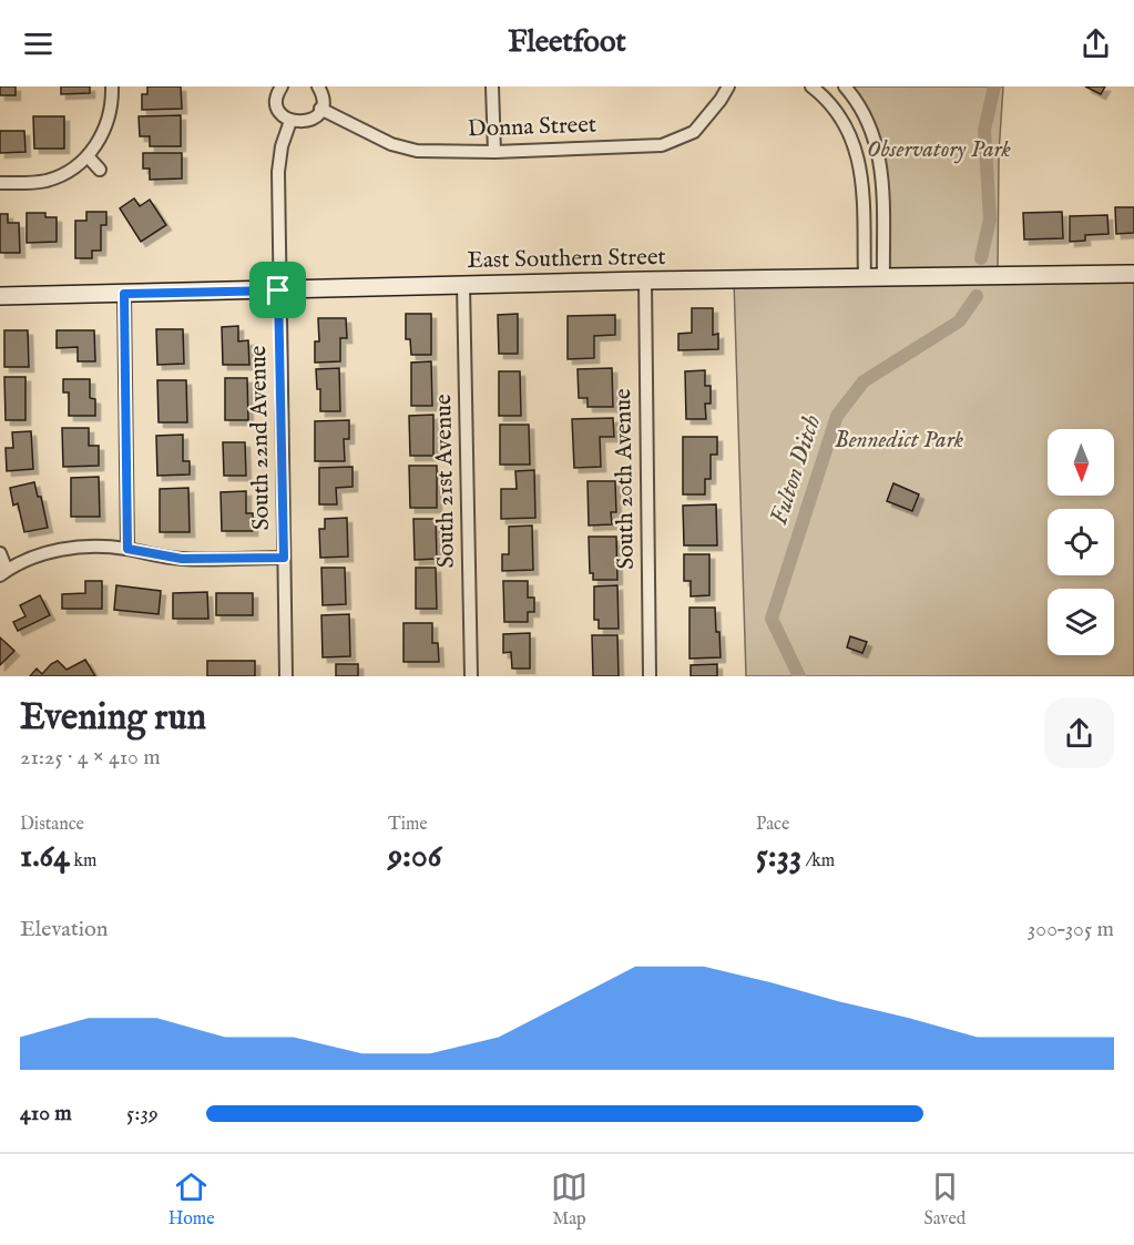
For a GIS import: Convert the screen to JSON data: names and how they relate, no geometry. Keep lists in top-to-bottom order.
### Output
{
  "streets": {
    "street": [
      "Donna Street",
      "East Southern Street",
      "South 22nd Avenue",
      "South 20th Avenue",
      "South 21st Avenue"
    ]
  },
  "crossings": [
    ["East Southern Street", "South 22nd Avenue"],
    ["East Southern Street", "South 20th Avenue"],
    ["East Southern Street", "South 21st Avenue"]
  ],
  "water": ["Fulton Ditch"],
  "parks": ["Observatory Park", "Bennedict Park"],
  "north": "bottom",
  "page": {
    "header": "Fleetfoot",
    "heading": ["Evening run", "21:25 · 4 × 410 m"],
    "stats": [
      ["Distance", "1.64 km"],
      ["Time", "9:06"],
      ["Pace", "5:33 /km"]
    ],
    "chart": ["Elevation", "300–305 m"],
    "list": [
      {
        "name": "410 m",
        "note": "5:39"
      }
    ],
    "tabs": ["Home", "Map", "Saved"]
  }
}
